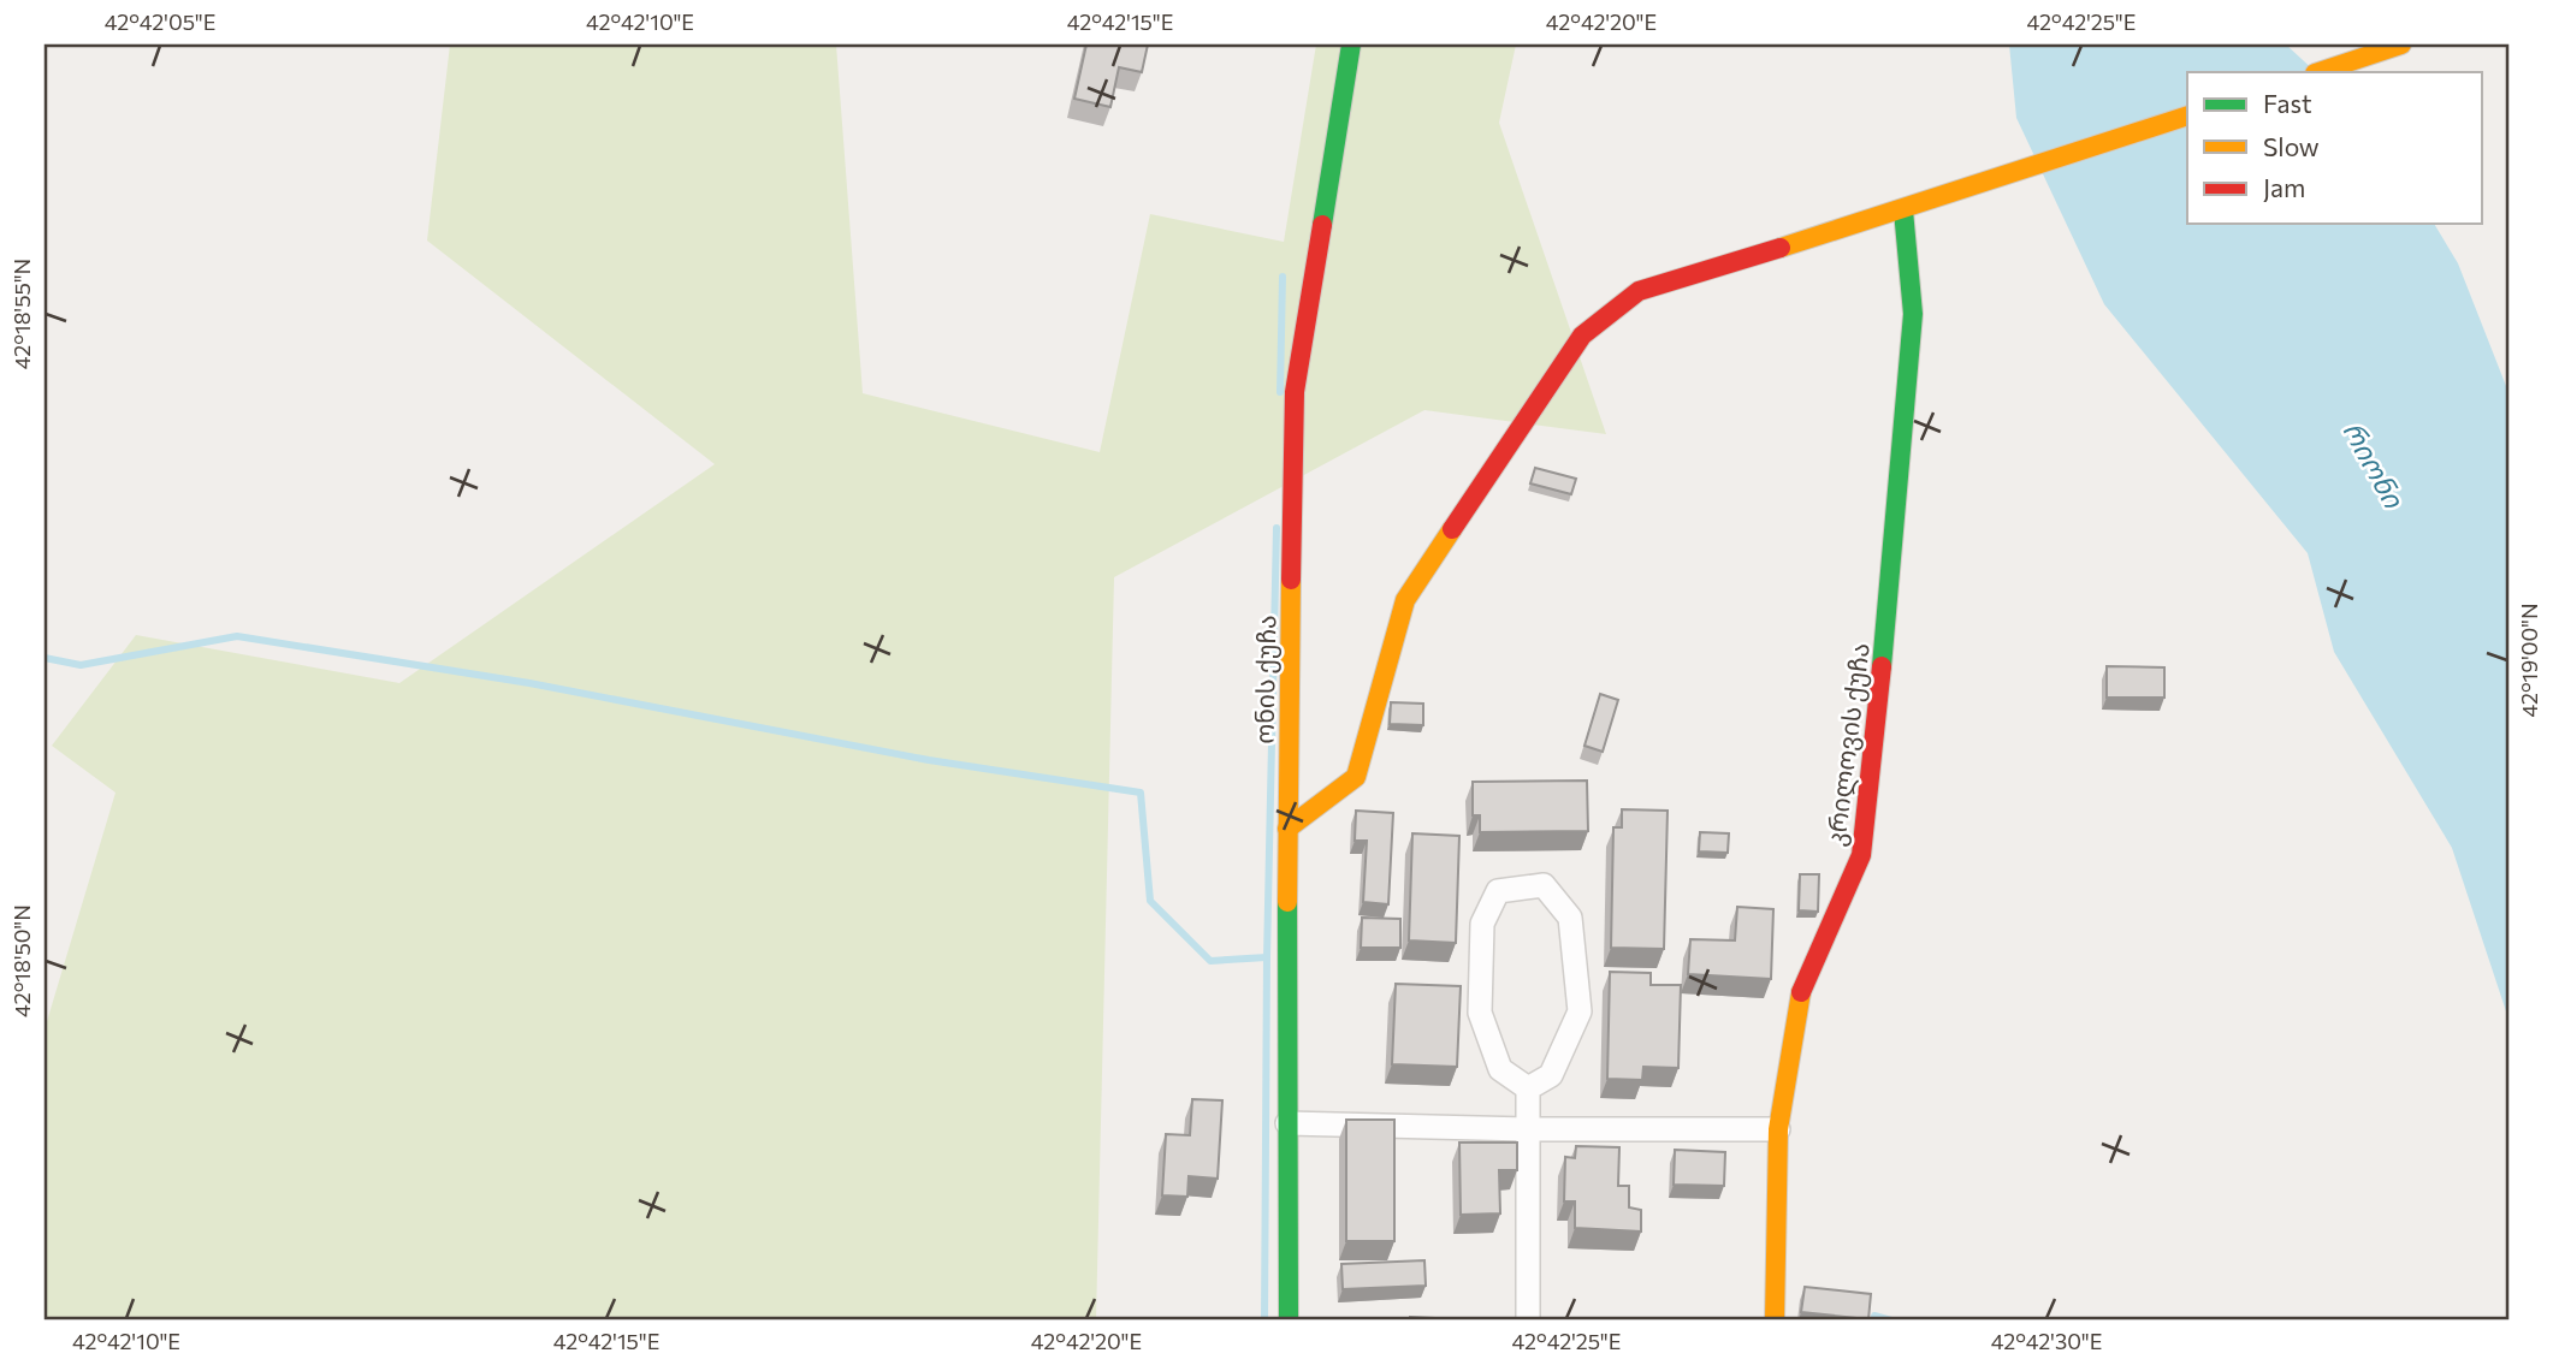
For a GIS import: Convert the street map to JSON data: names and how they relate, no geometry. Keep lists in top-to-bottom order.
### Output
{
  "streets": {
    "street": ["ონის ქუჩა", "კრილოვის ქუჩა"]
  },
  "water": ["რიონი"],
  "legend": ["Fast", "Slow", "Jam"],
  "coordinates": [
    "42°42'05\"E",
    "42°42'10\"E",
    "42°42'15\"E",
    "42°42'20\"E",
    "42°42'25\"E",
    "42°18'55\"N",
    "42°19'00\"N",
    "42°18'50\"N",
    "42°42'30\"E"
  ]
}
